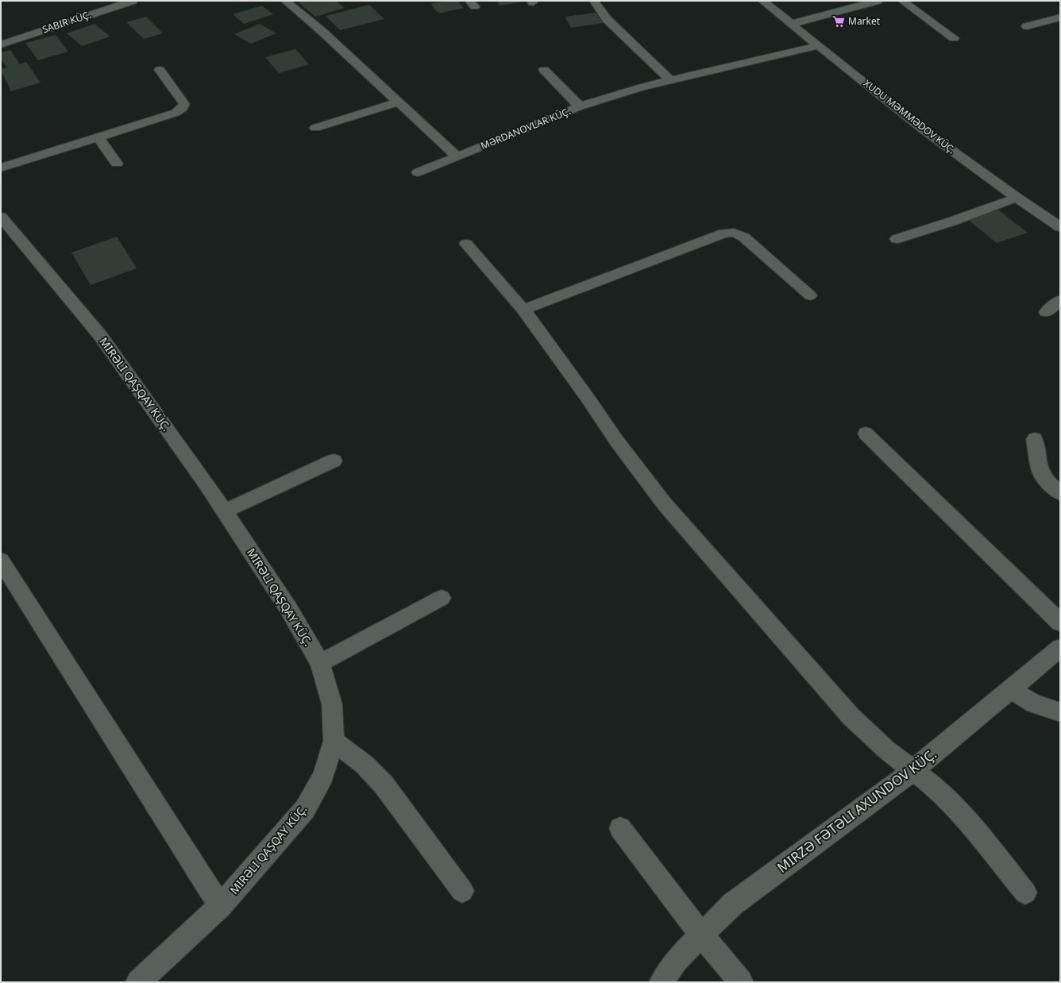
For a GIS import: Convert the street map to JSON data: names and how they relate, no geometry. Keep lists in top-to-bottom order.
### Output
{
  "streets": {
    "street": [
      "SABIR KÜÇ.",
      "XUDU MƏMMƏDOV KÜÇ.",
      "MƏRDANOVLAR KÜÇ.",
      "MIRƏLI QAŞQAY KÜÇ.",
      "MIRZƏ FƏTƏLI AXUNDOV KÜÇ."
    ]
  },
  "crossings": [
    ["XUDU MƏMMƏDOV KÜÇ.", "MƏRDANOVLAR KÜÇ."]
  ],
  "places": {
    "supermarket": ["Market"]
  }
}
